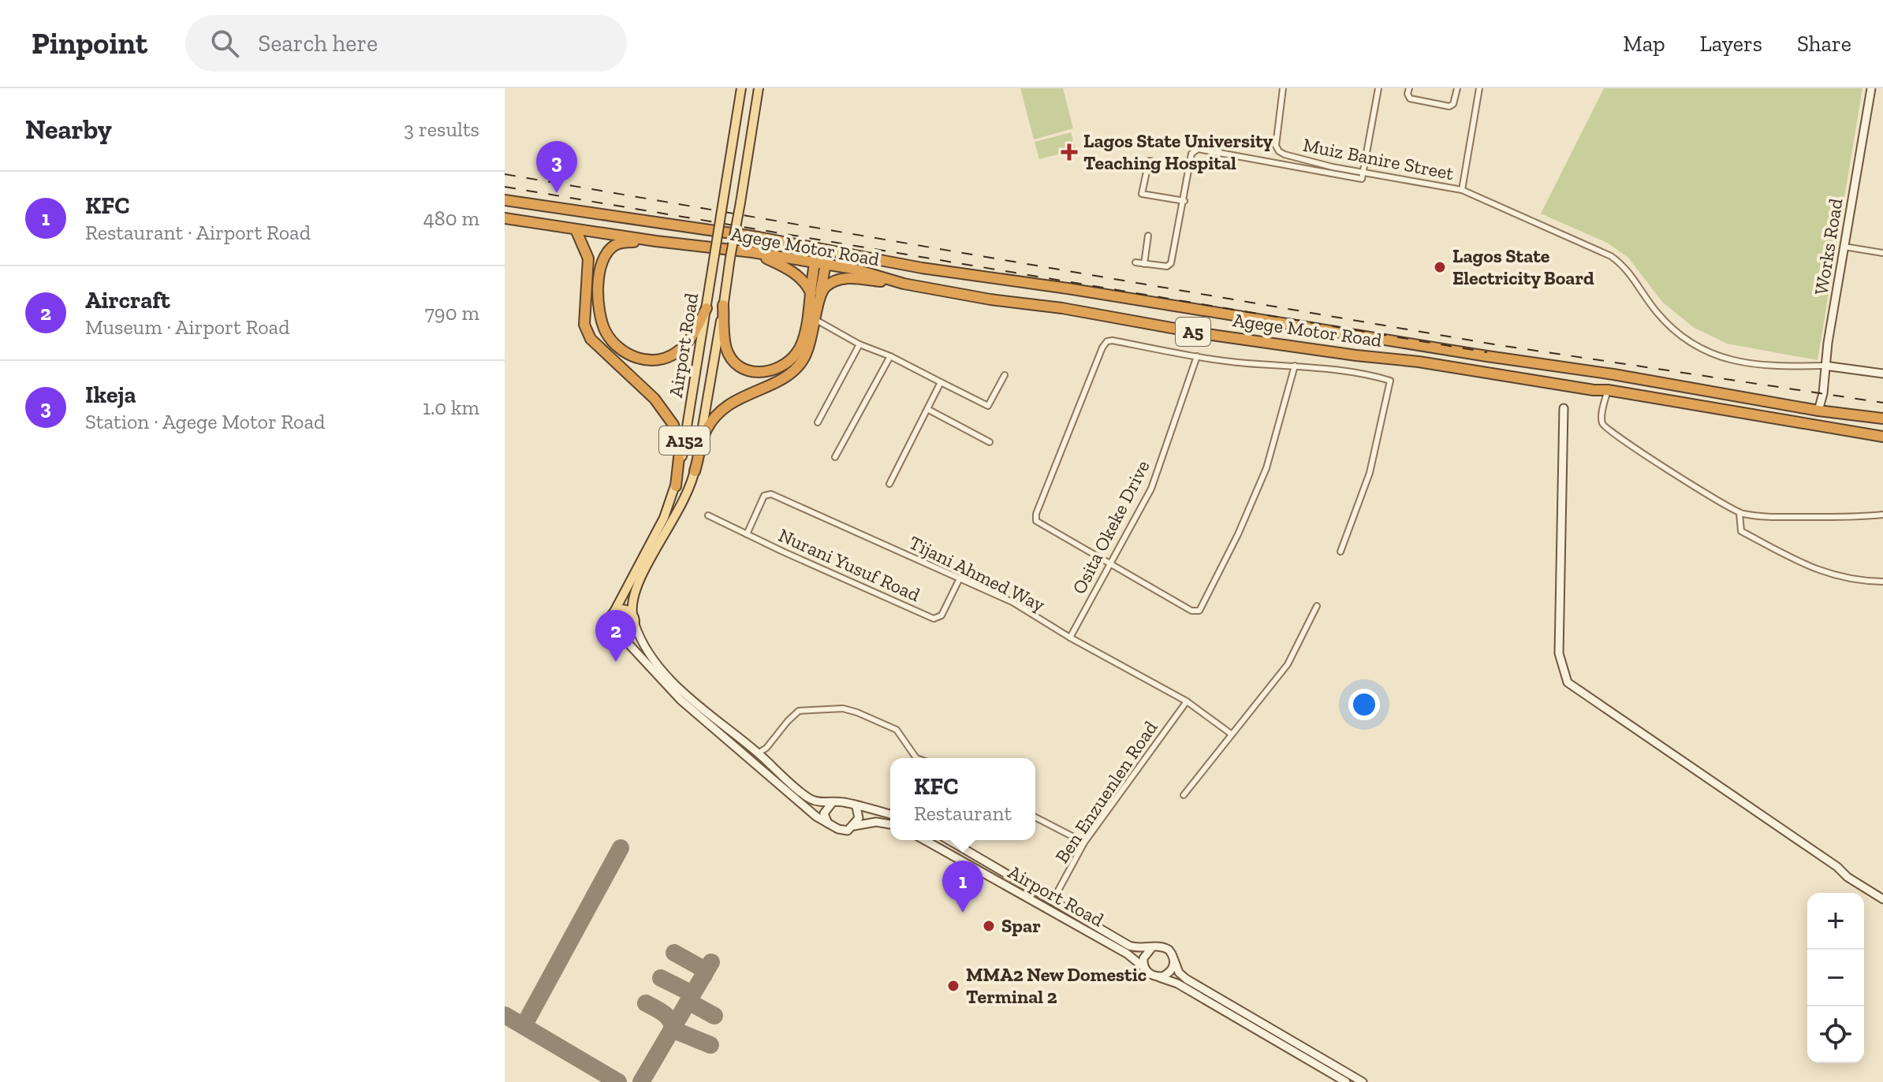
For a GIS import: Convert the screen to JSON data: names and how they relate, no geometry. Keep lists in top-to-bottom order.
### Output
{
  "streets": {
    "highway": ["Agege Motor Road", "A5"],
    "main road": ["Works Road", "Airport Road", "A152"],
    "street": [
      "Muiz Banire Street",
      "Osita Okeke Drive",
      "Nurani Yusuf Road",
      "Tijani Ahmed Way",
      "Ben Enzuenlen Road"
    ]
  },
  "crossings": [
    ["Muiz Banire Street", "Works Road"],
    ["Agege Motor Road", "Works Road"],
    ["Airport Road", "Ben Enzuenlen Road"],
    ["Osita Okeke Drive", "Tijani Ahmed Way"],
    ["Nurani Yusuf Road", "Tijani Ahmed Way"],
    ["Tijani Ahmed Way", "Ben Enzuenlen Road"]
  ],
  "places": {
    "health": ["Lagos State University Teaching Hospital"],
    "other": ["Lagos State Electricity Board", "Spar", "MMA2 New Domestic Terminal 2"]
  },
  "page": {
    "header": "Pinpoint",
    "search": "Search here",
    "nav": ["Map", "Layers", "Share"],
    "heading": ["Nearby", "3 results"],
    "pins": ["3", "2", "1"],
    "list": [
      {
        "mark": "1",
        "name": "KFC",
        "note": "Restaurant · Airport Road",
        "value": "480 m"
      },
      {
        "mark": "2",
        "name": "Aircraft",
        "note": "Museum · Airport Road",
        "value": "790 m"
      },
      {
        "mark": "3",
        "name": "Ikeja",
        "note": "Station · Agege Motor Road",
        "value": "1.0 km"
      }
    ],
    "popup": ["KFC", "Restaurant"],
    "map_buttons": ["+", "−"]
  }
}
